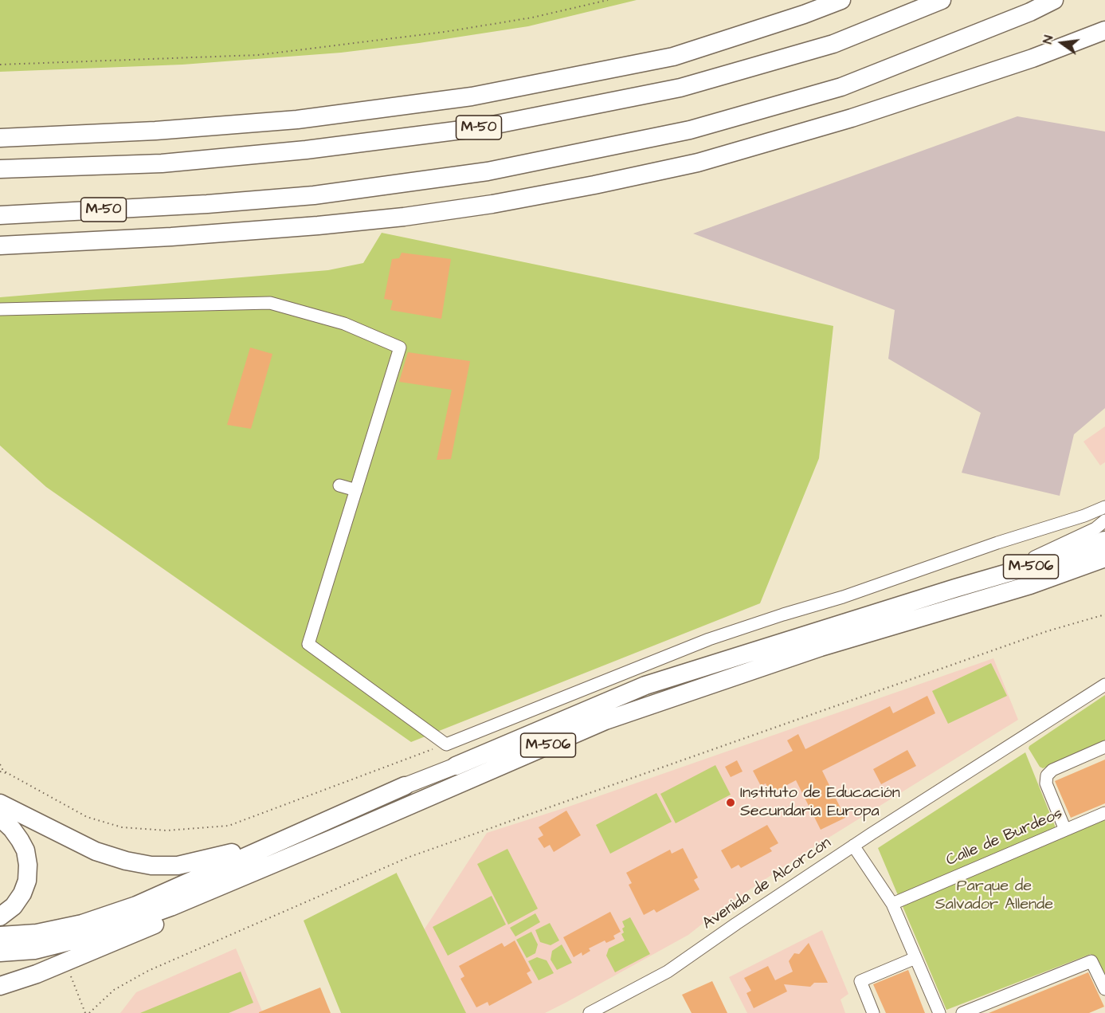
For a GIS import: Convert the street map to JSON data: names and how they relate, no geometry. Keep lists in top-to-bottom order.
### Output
{
  "streets": {
    "highway": ["M-50", "M-506"],
    "street": ["Calle de Burdeos", "Avenida de Alcorcón"]
  },
  "parks": ["Parque de Salvador Allende"],
  "places": ["Instituto de Educación Secundaria Europa"],
  "north": "left"
}
